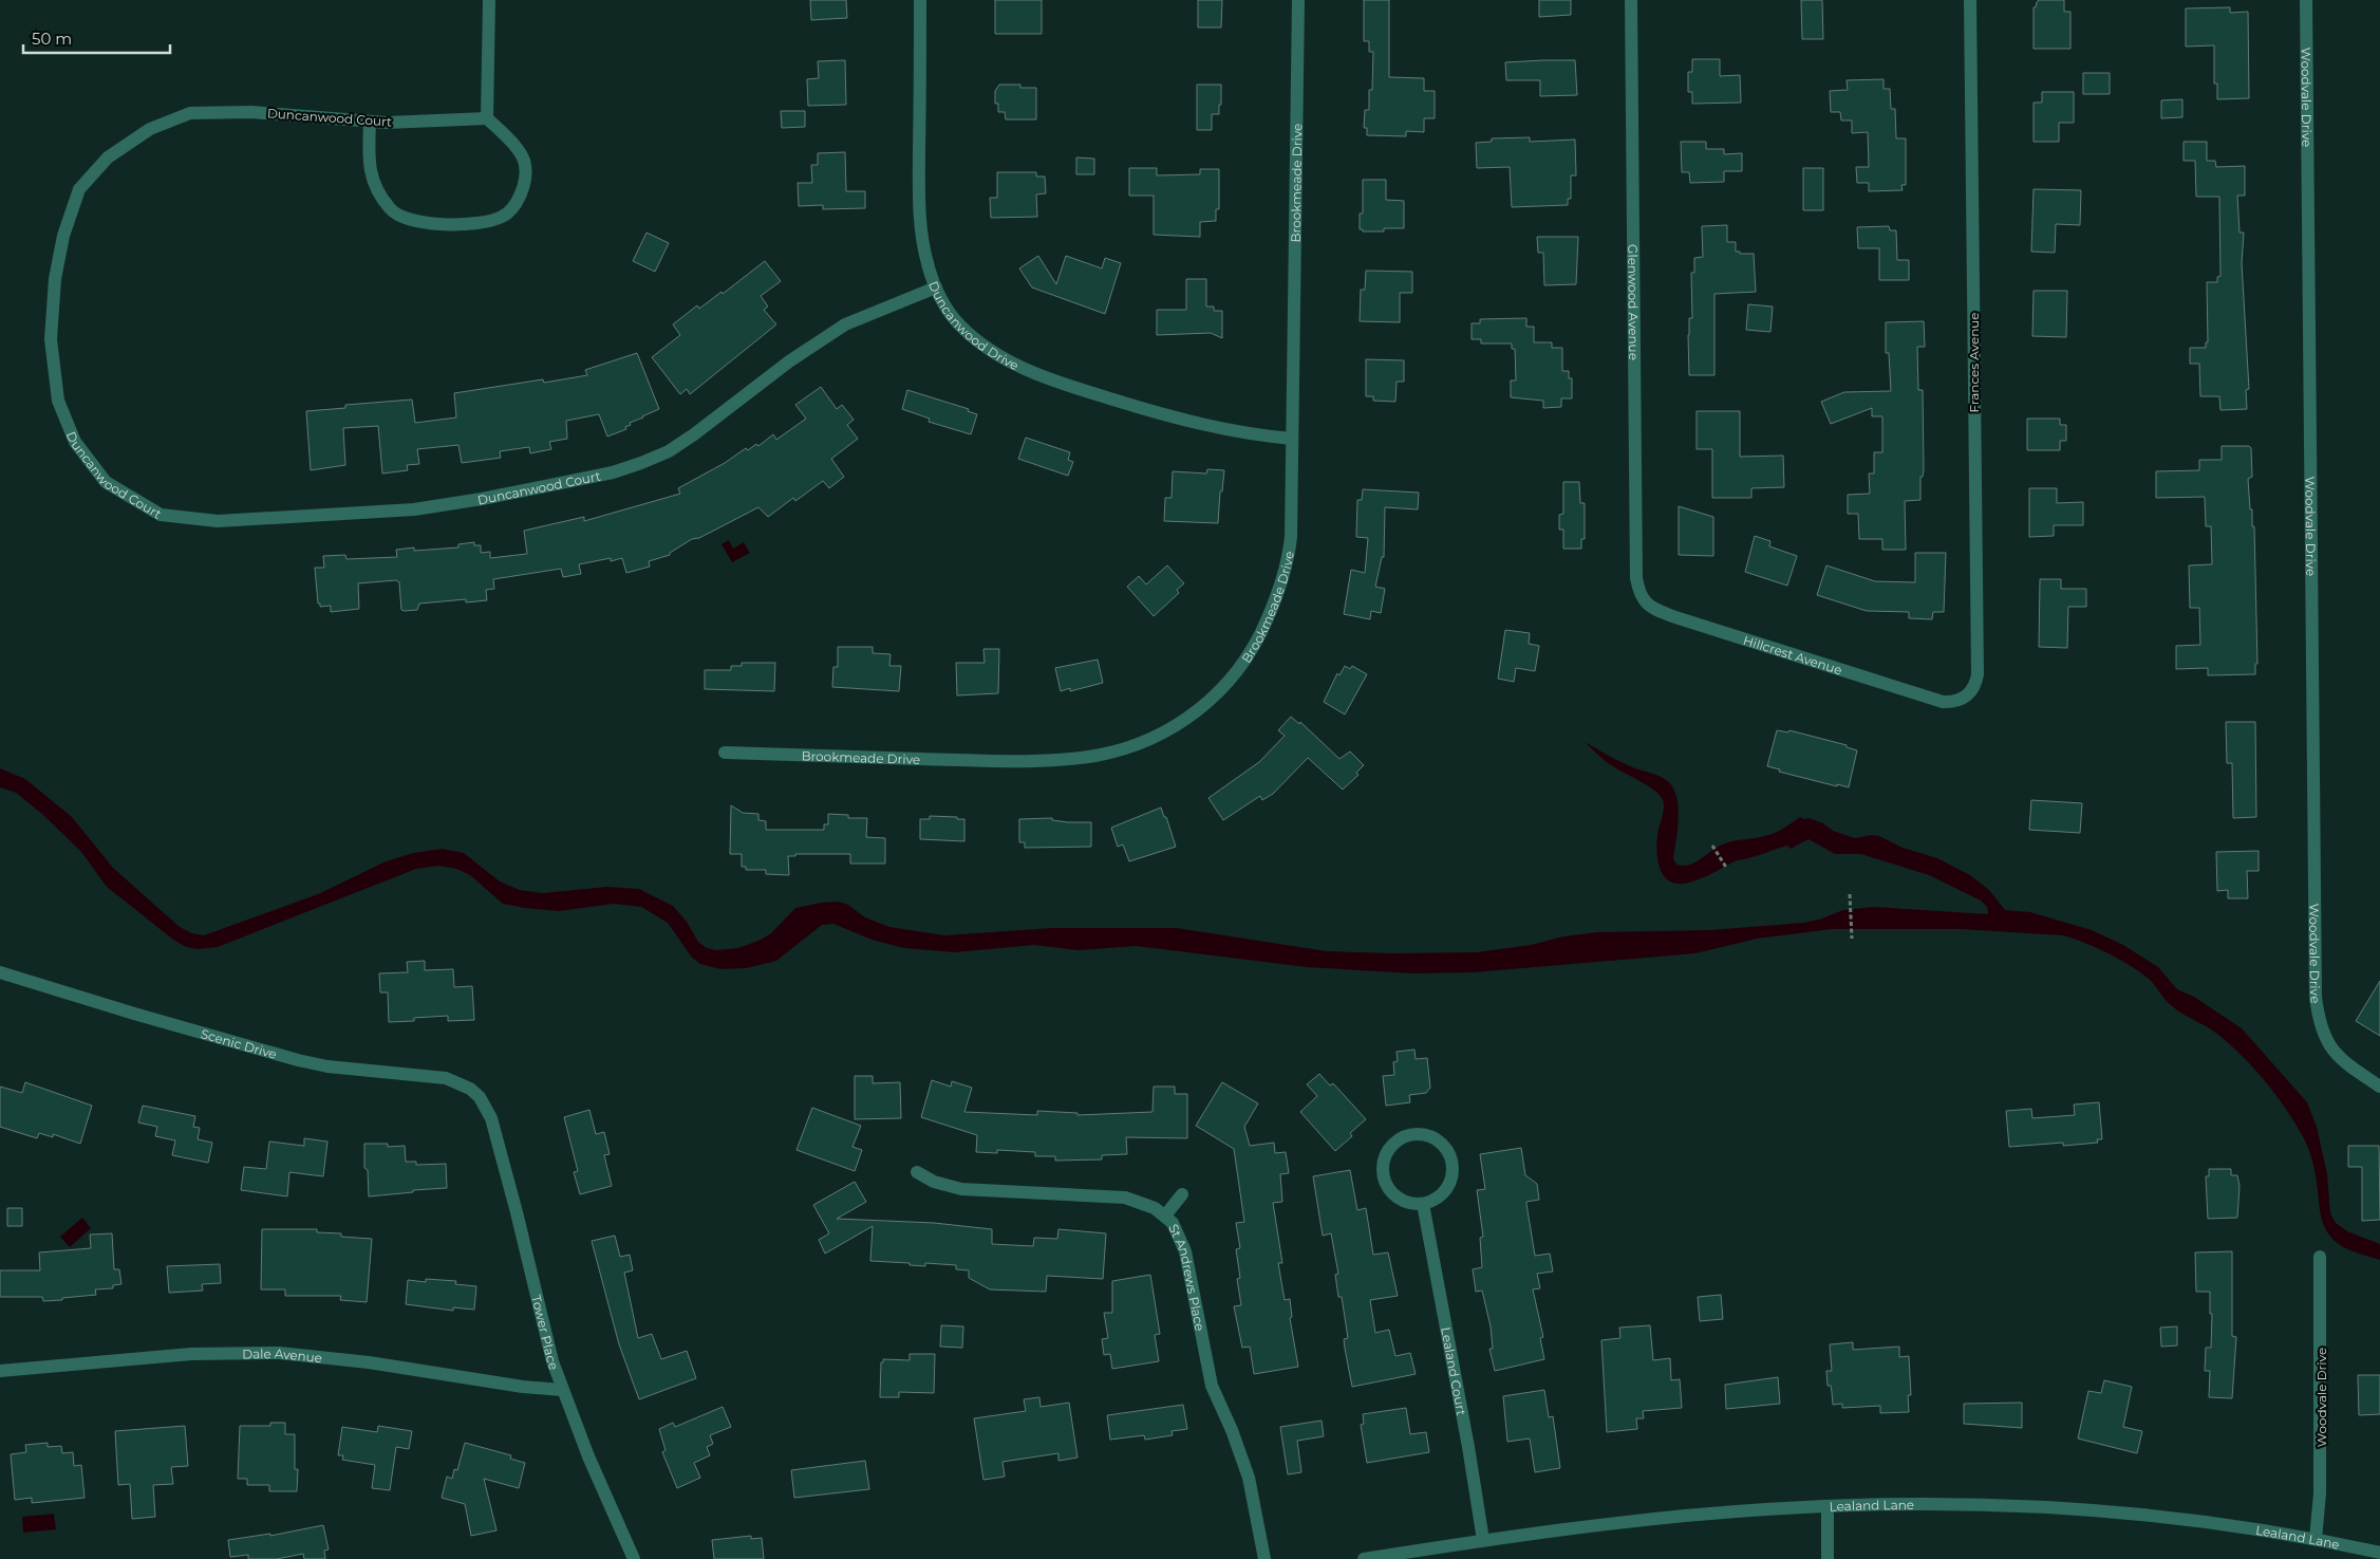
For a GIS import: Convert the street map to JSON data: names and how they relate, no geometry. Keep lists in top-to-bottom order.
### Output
{
  "streets": {
    "street": [
      "Woodvale Drive",
      "Duncanwood Court",
      "Brookmeade Drive",
      "Glenwood Avenue",
      "Duncanwood Drive",
      "Frances Avenue",
      "Hillcrest Avenue",
      "Scenic Drive",
      "St Andrews Place",
      "Tower Place",
      "Dale Avenue",
      "Lealand Court",
      "Lealand Lane"
    ]
  },
  "crossings": [
    ["Woodvale Drive", "Lealand Lane"],
    ["Duncanwood Court", "Duncanwood Drive"],
    ["Brookmeade Drive", "Duncanwood Drive"],
    ["Glenwood Avenue", "Hillcrest Avenue"],
    ["Frances Avenue", "Hillcrest Avenue"],
    ["Scenic Drive", "Tower Place"],
    ["Tower Place", "Dale Avenue"],
    ["Lealand Court", "Lealand Lane"]
  ],
  "scale_bar": "50 m"
}
